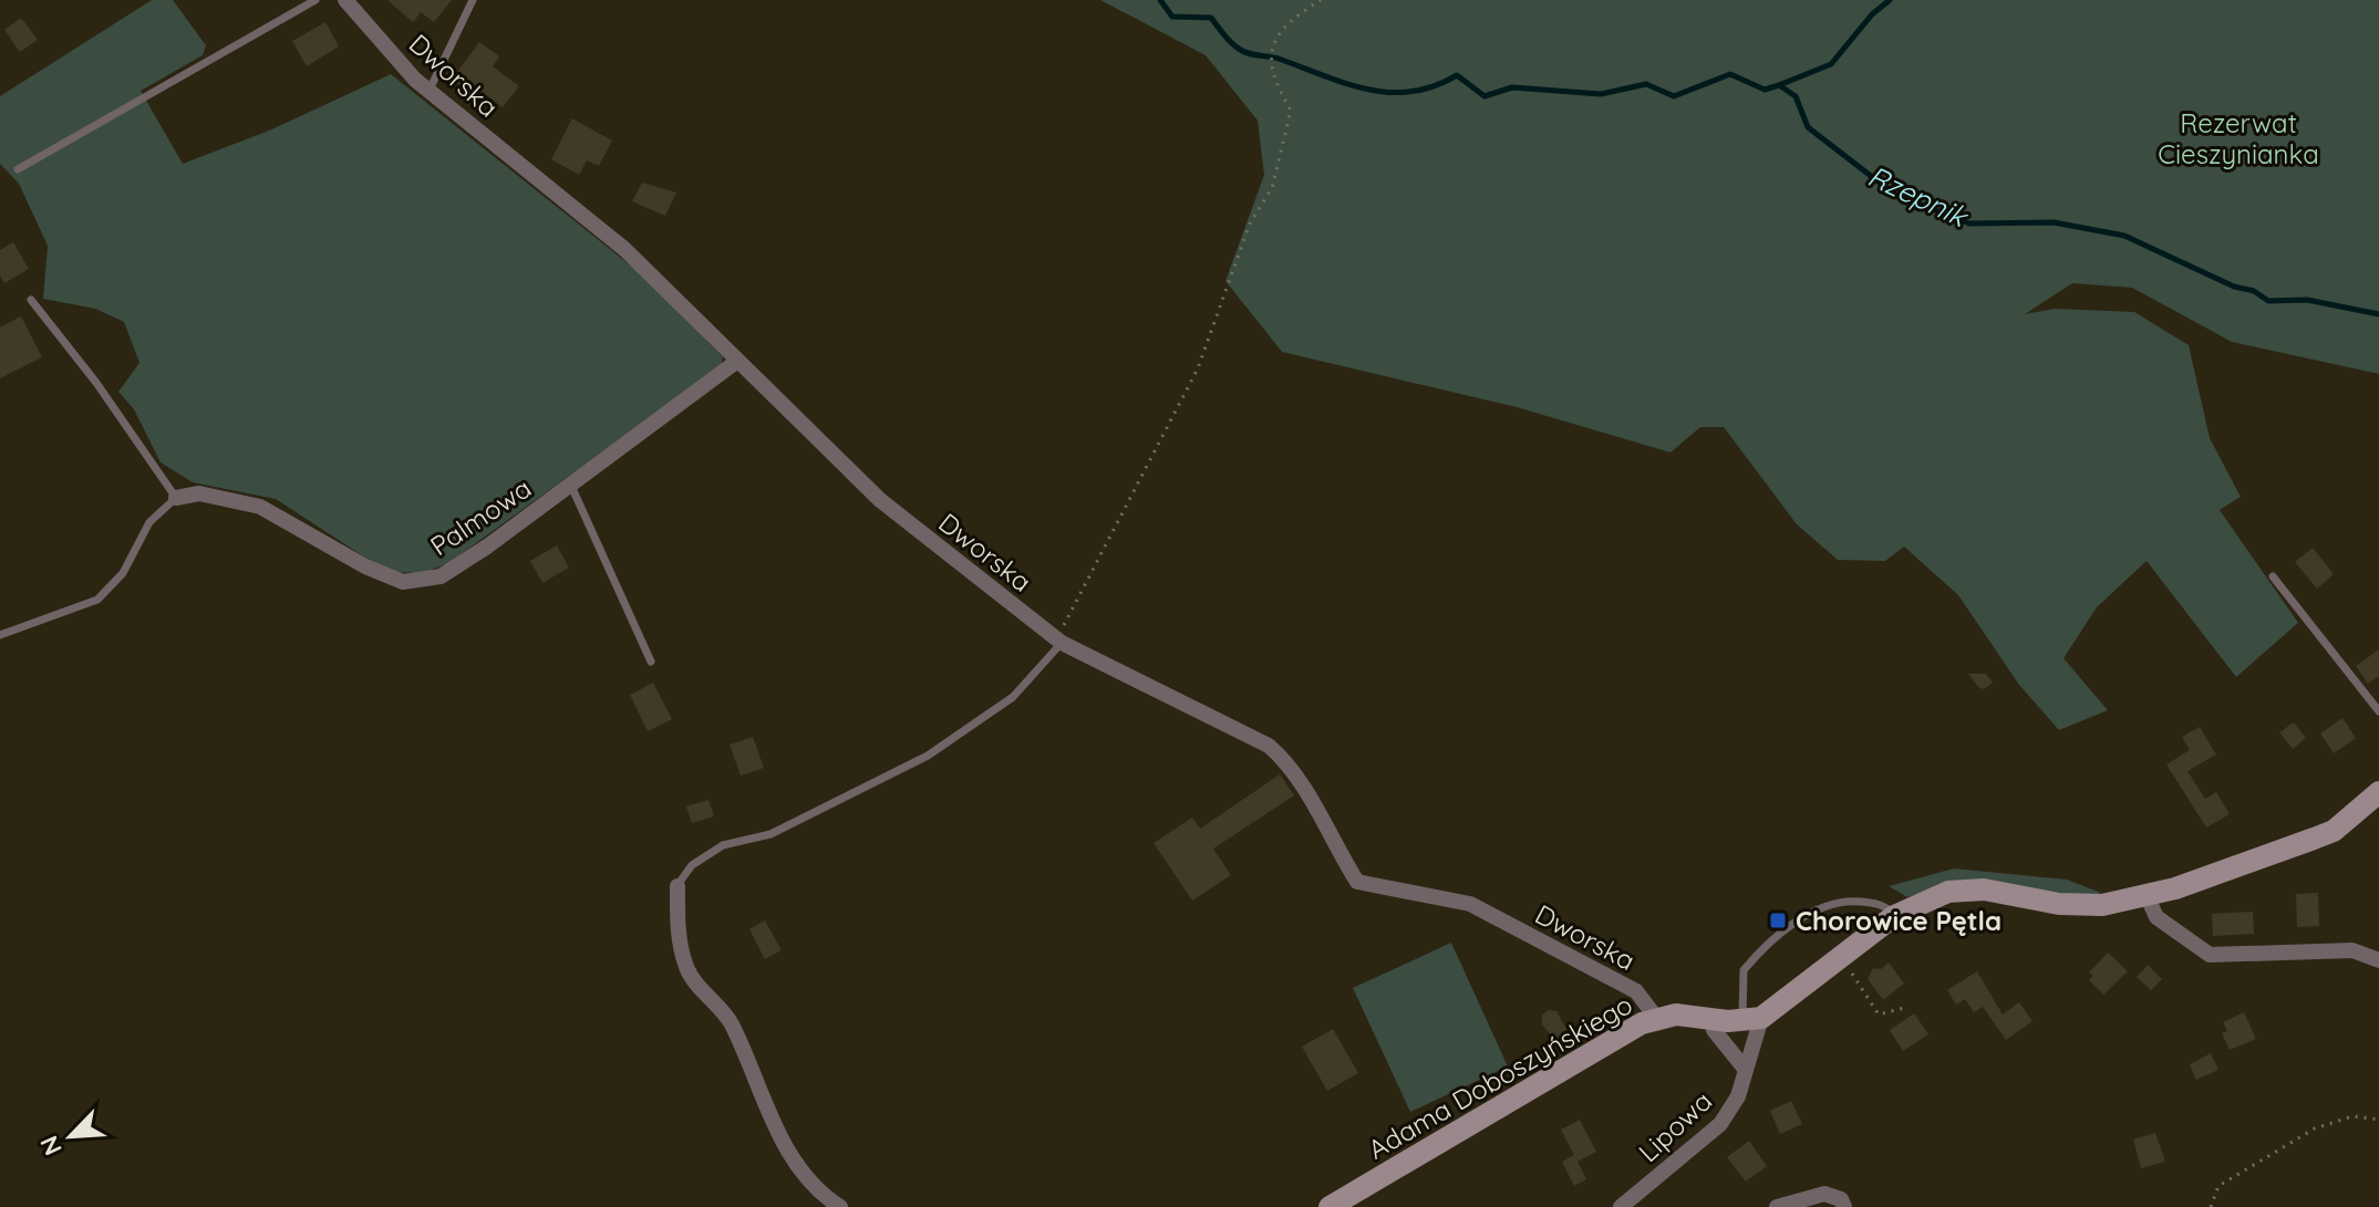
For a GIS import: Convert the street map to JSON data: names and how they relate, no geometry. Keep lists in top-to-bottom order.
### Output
{
  "streets": {
    "street": [
      "Dworska",
      "Palmowa",
      "Adama Doboszyńskiego",
      "Lipowa"
    ]
  },
  "crossings": [
    ["Dworska", "Palmowa"],
    ["Dworska", "Adama Doboszyńskiego"],
    ["Adama Doboszyńskiego", "Lipowa"]
  ],
  "water": ["Rzepnik"],
  "parks": ["Rezerwat Cieszynianka"],
  "places": {
    "transit": ["Chorowice Pętla"]
  },
  "north": "bottom left"
}
